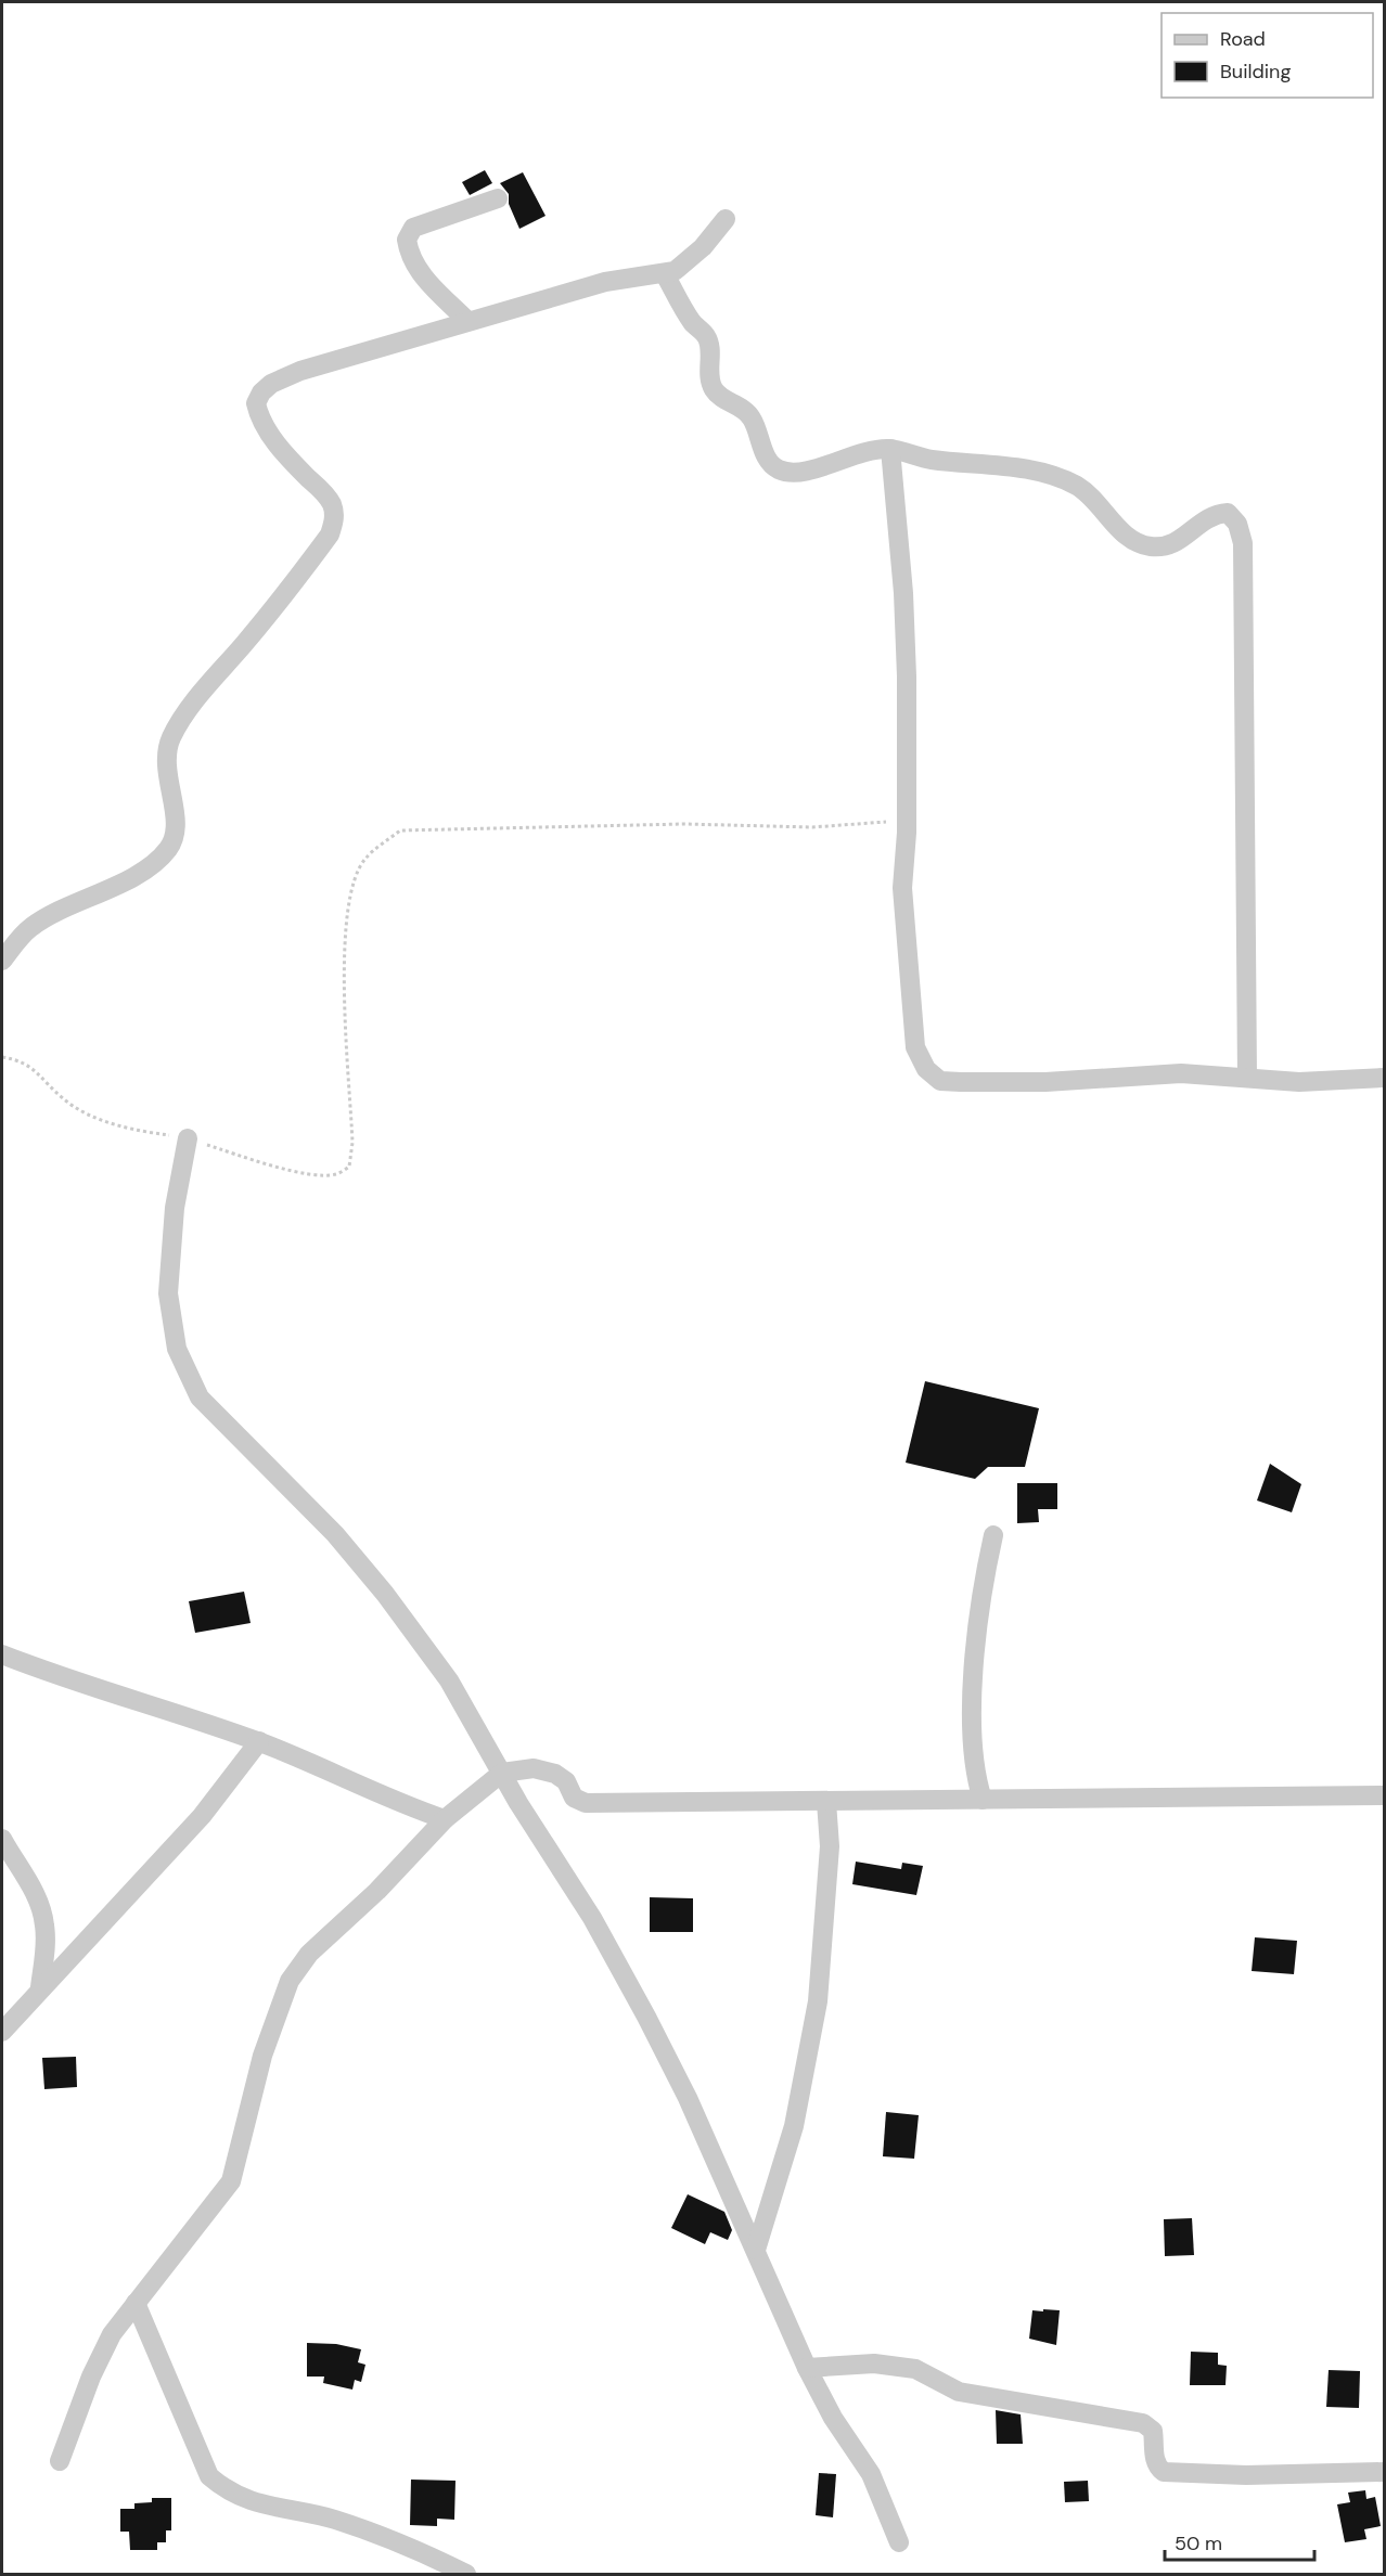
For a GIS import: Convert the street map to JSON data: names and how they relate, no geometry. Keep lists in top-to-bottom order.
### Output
{
  "legend": ["Road", "Building"],
  "scale_bar": "50 m"
}
